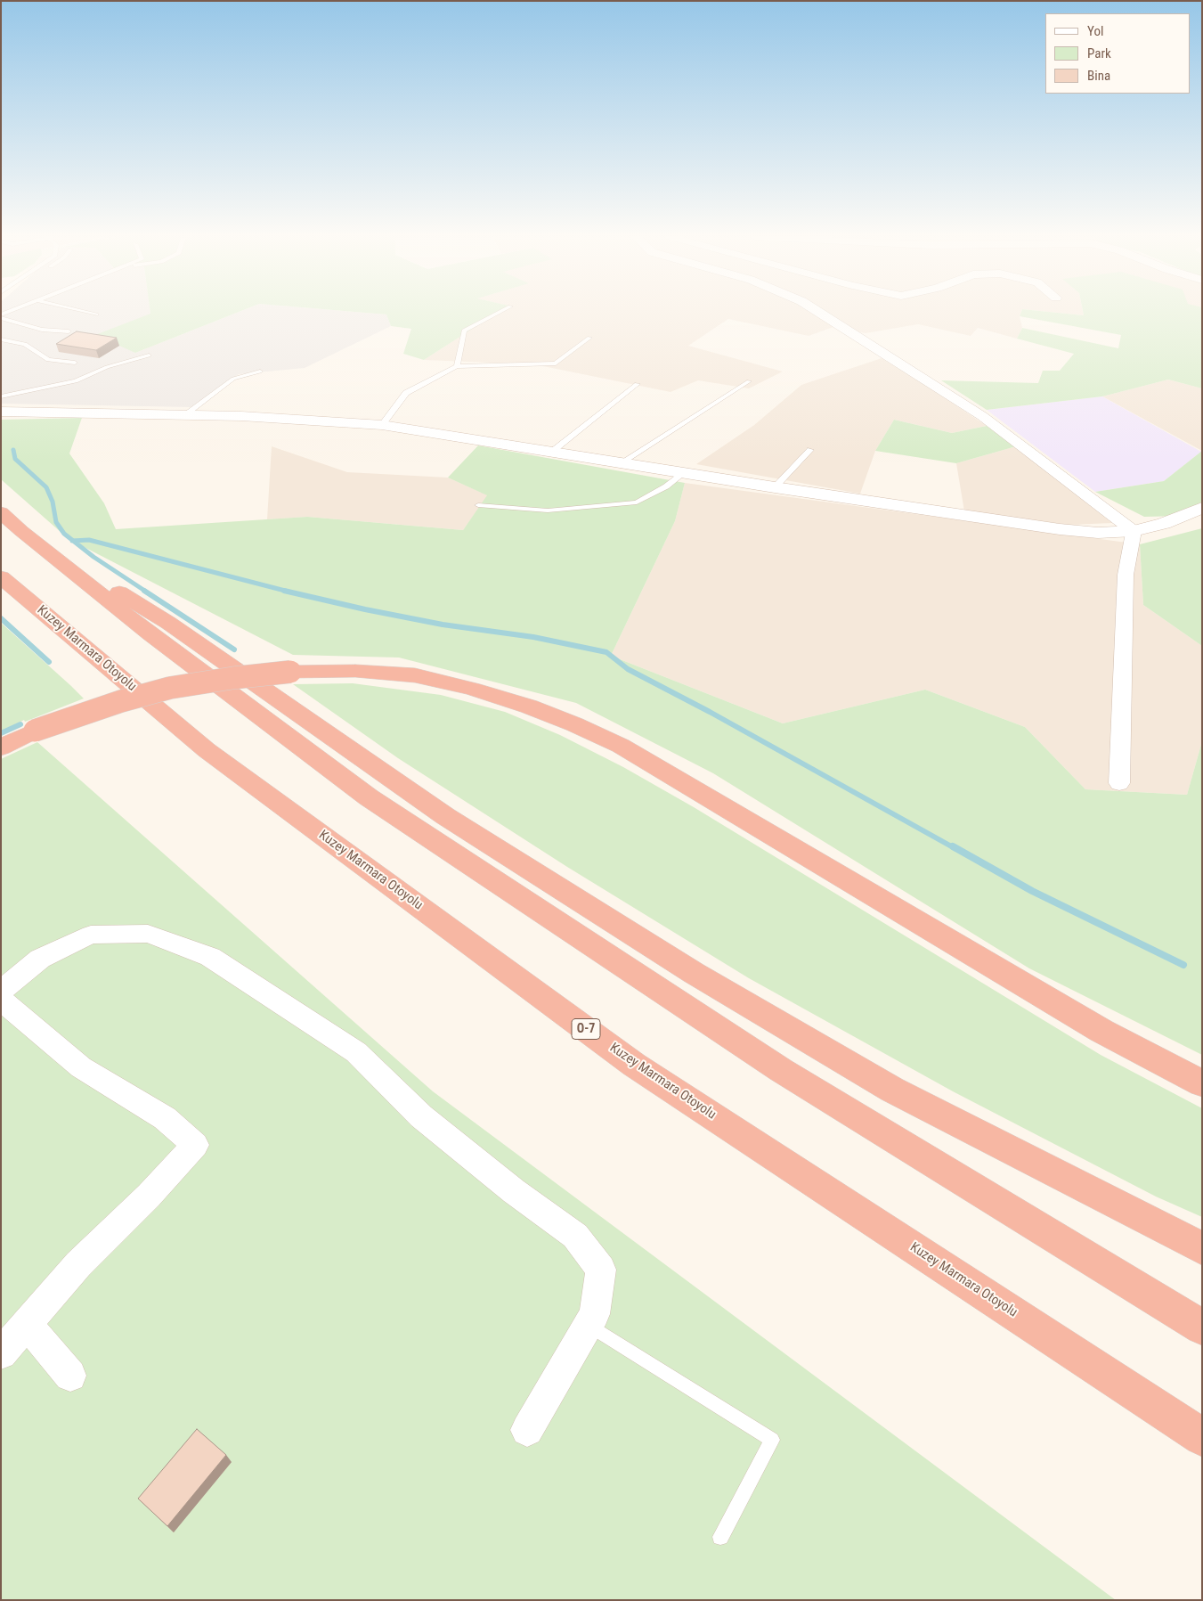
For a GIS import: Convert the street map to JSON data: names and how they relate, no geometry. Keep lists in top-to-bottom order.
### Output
{
  "streets": {
    "highway": ["Kuzey Marmara Otoyolu", "O-7"]
  },
  "legend": ["Yol", "Park", "Bina"]
}
